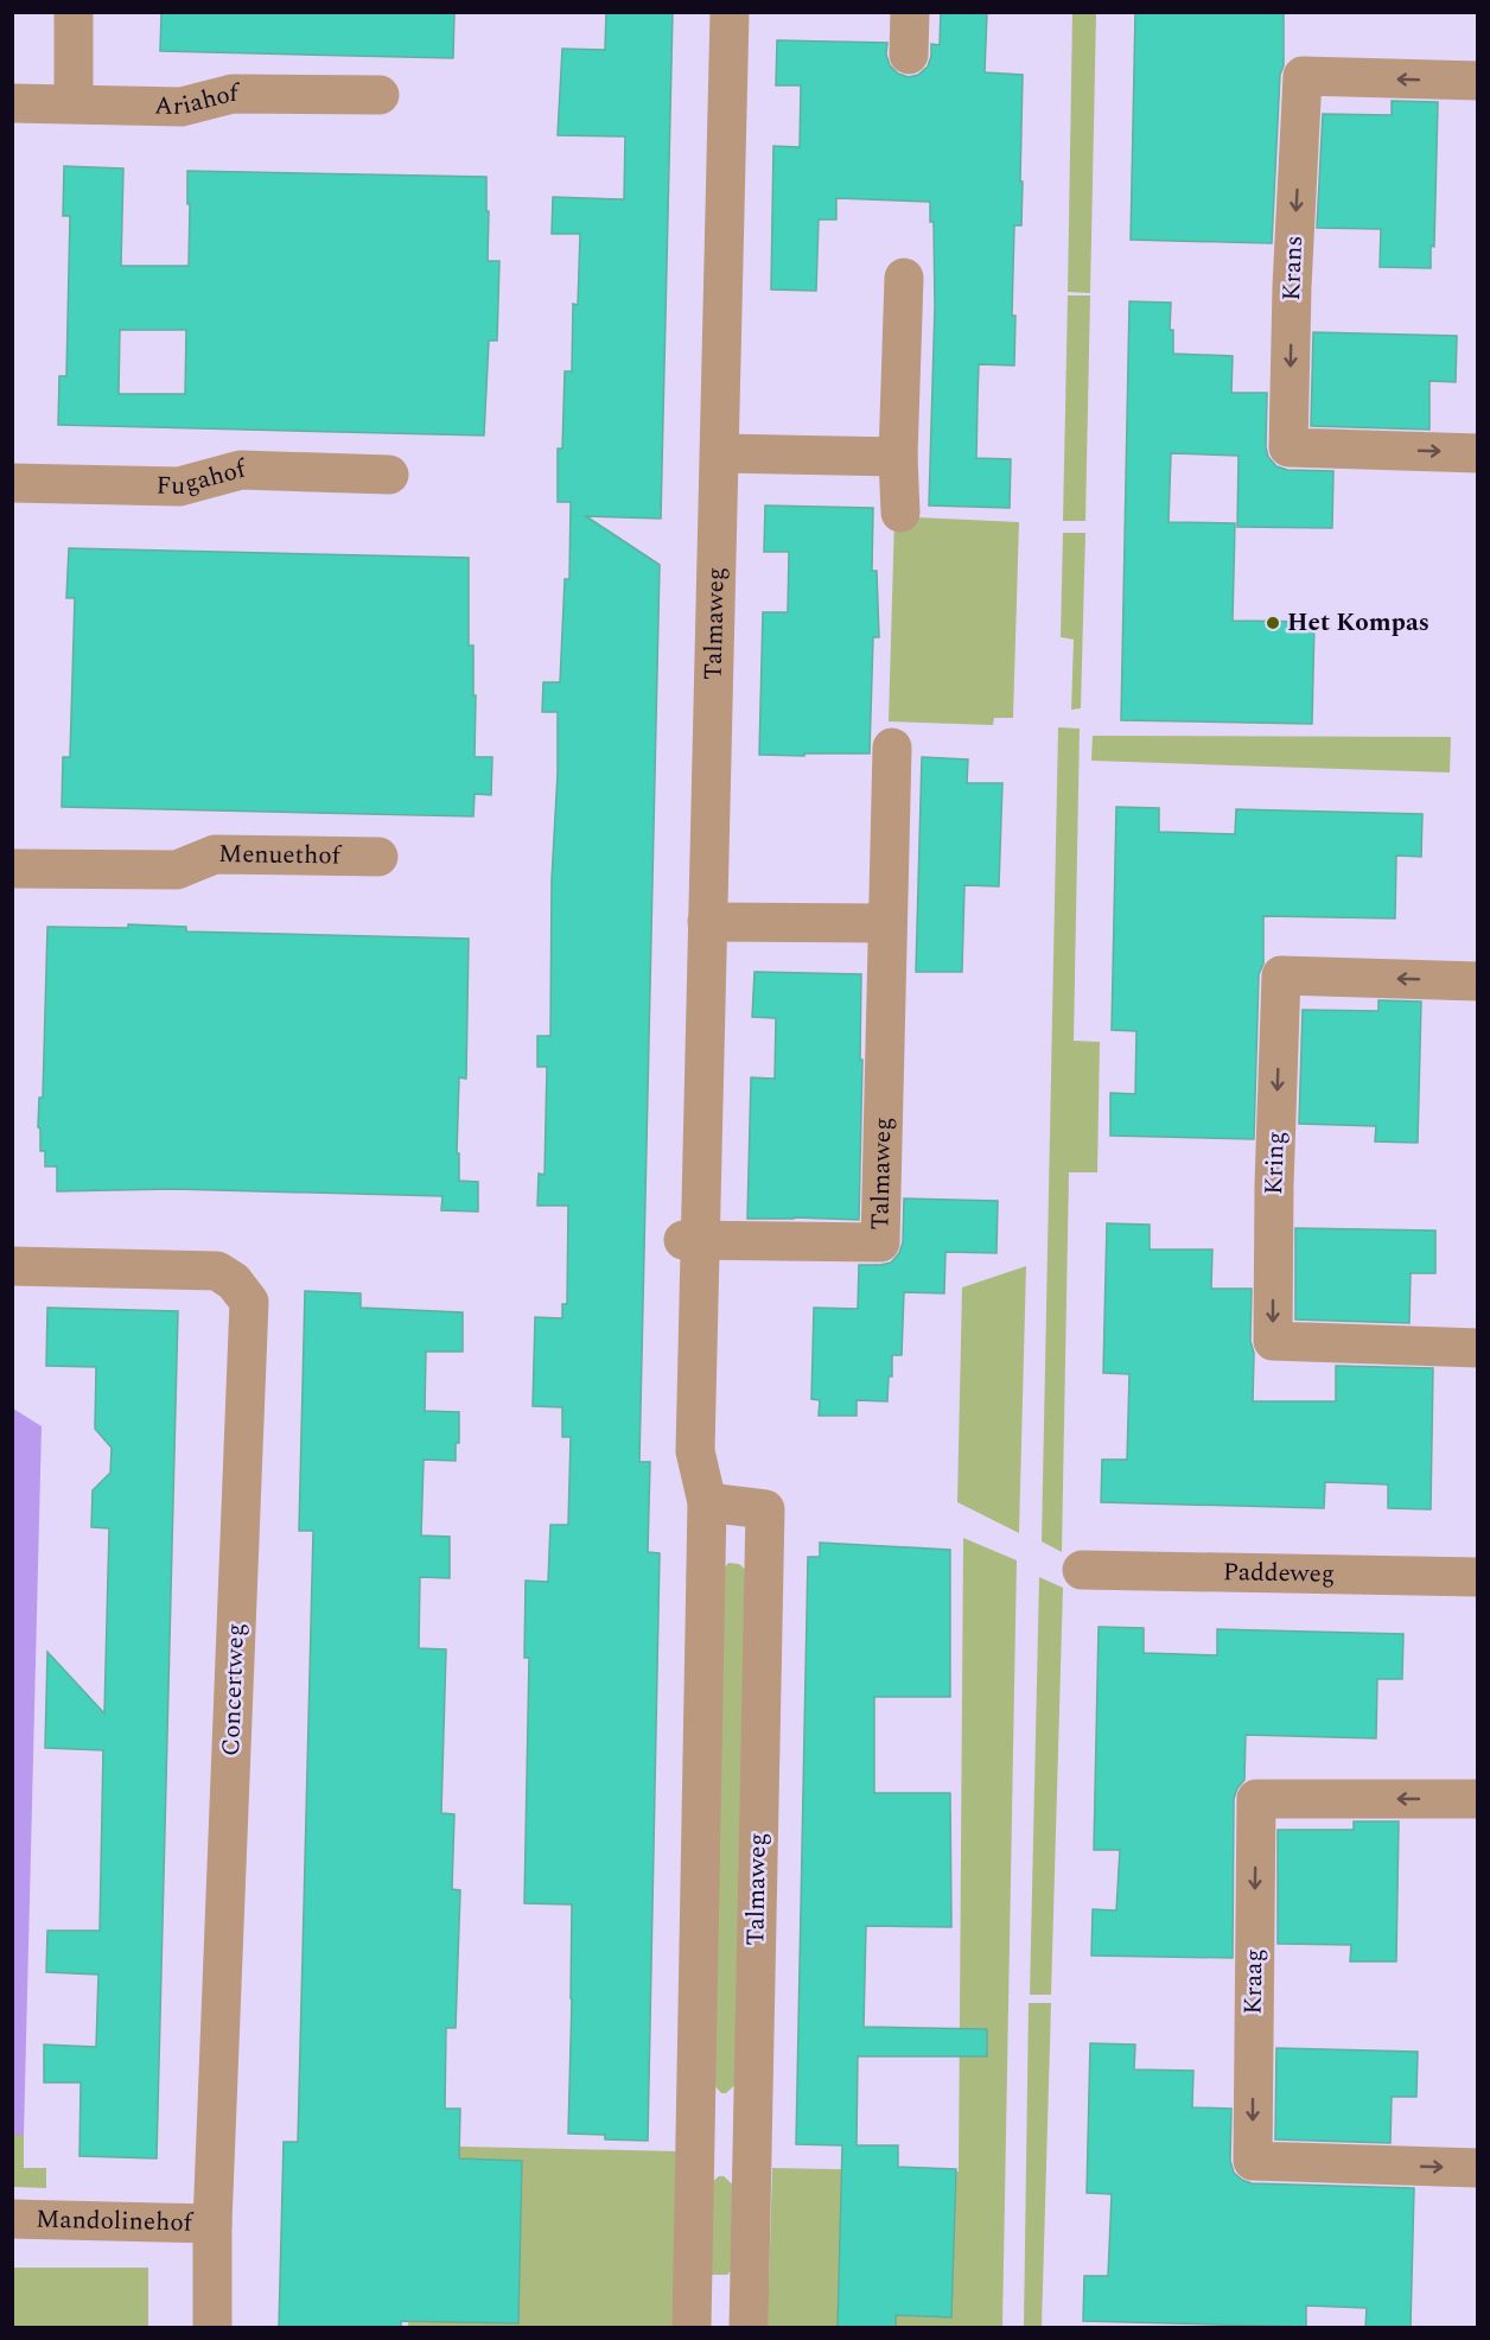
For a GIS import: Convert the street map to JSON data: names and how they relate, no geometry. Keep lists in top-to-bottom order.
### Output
{
  "streets": {
    "street": [
      "Ariahof",
      "Krans",
      "Fugahof",
      "Talmaweg",
      "Menuethof",
      "Kring",
      "Paddeweg",
      "Concertweg",
      "Kraag",
      "Mandolinehof"
    ]
  },
  "crossings": [
    ["Concertweg", "Mandolinehof"]
  ],
  "places": ["Het Kompas"]
}
